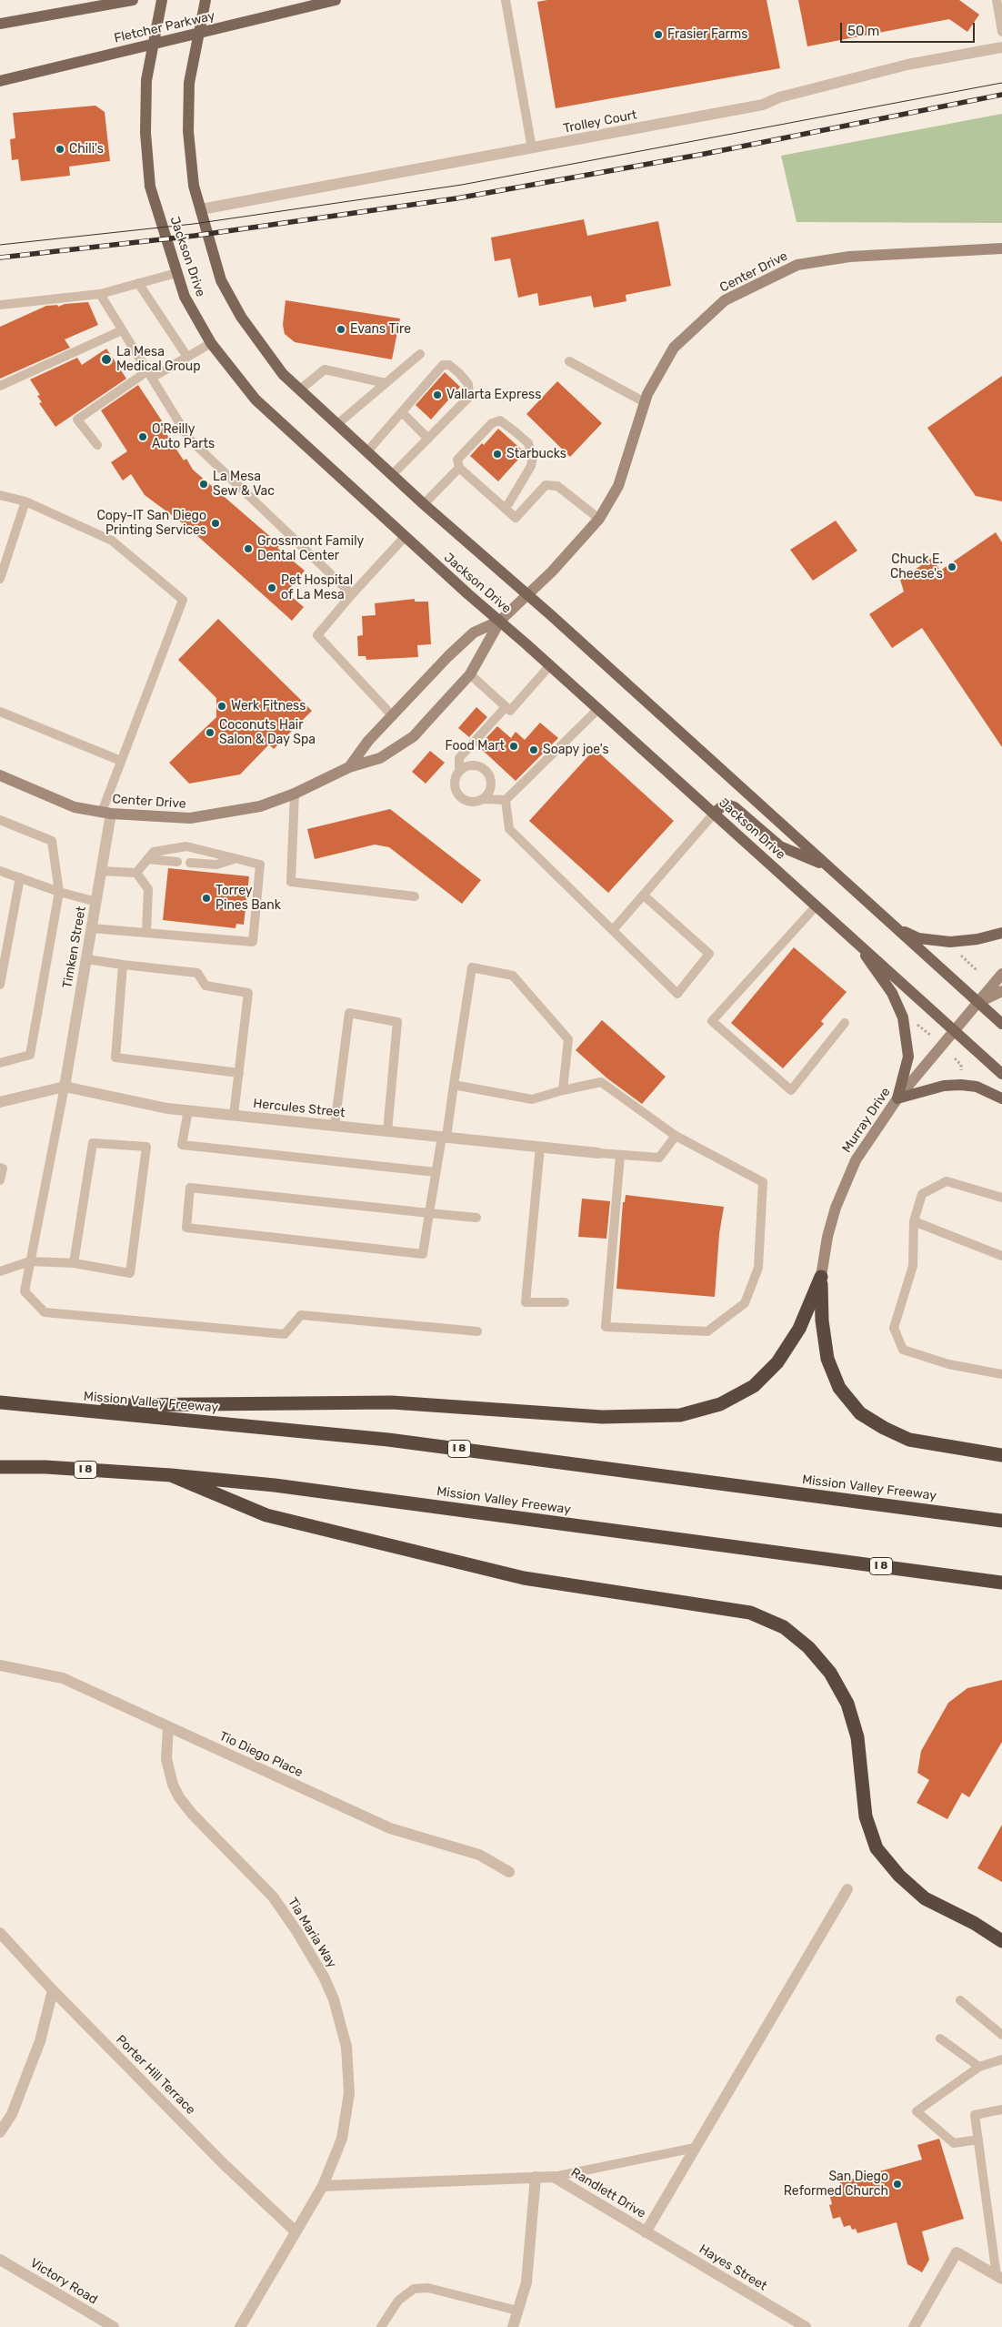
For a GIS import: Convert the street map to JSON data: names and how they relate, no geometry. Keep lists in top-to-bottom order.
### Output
{
  "streets": {
    "highway": ["Mission Valley Freeway", "I 8"],
    "main road": [
      "Fletcher Parkway",
      "Jackson Drive",
      "Center Drive",
      "Murray Drive"
    ],
    "street": [
      "Trolley Court",
      "Timken Street",
      "Hercules Street",
      "Tio Diego Place",
      "Tia Maria Way",
      "Porter Hill Terrace",
      "Randlett Drive",
      "Hayes Street",
      "Victory Road"
    ]
  },
  "crossings": [
    ["Fletcher Parkway", "Jackson Drive"],
    ["Trolley Court", "Jackson Drive"],
    ["Jackson Drive", "Center Drive"],
    ["Jackson Drive", "Murray Drive"],
    ["Center Drive", "Timken Street"],
    ["Timken Street", "Hercules Street"],
    ["Tio Diego Place", "Tia Maria Way"],
    ["Tia Maria Way", "Randlett Drive"],
    ["Randlett Drive", "Hayes Street"]
  ],
  "places": [
    "Frasier Farms",
    "Chili's",
    "Evans Tire",
    "La Mesa Medical Group",
    "Vallarta Express",
    "O'Reilly Auto Parts",
    "Starbucks",
    "La Mesa Sew & Vac",
    "Copy-IT San Diego Printing Services",
    "Grossmont Family Dental Center",
    "Chuck E. Cheese's",
    "Pet Hospital of La Mesa",
    "Werk Fitness",
    "Coconuts Hair Salon & Day Spa",
    "Food Mart",
    "Soapy joe's",
    "Torrey Pines Bank",
    "San Diego Reformed Church"
  ],
  "scale_bar": "50 m"
}
